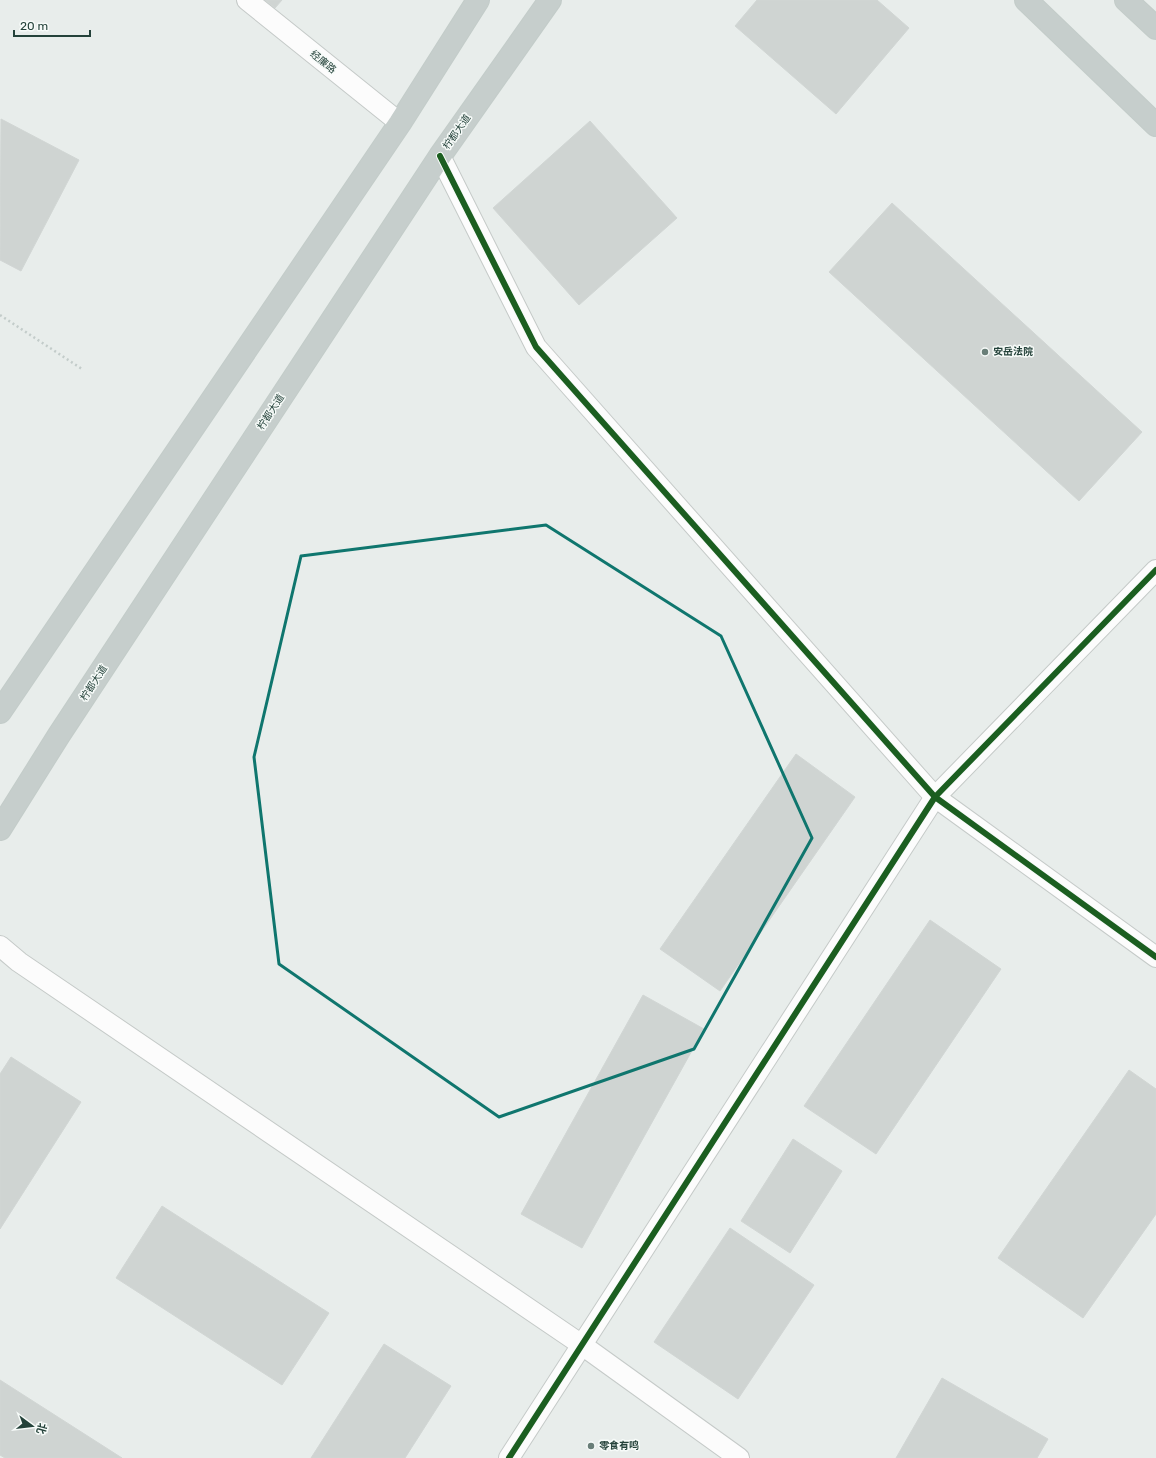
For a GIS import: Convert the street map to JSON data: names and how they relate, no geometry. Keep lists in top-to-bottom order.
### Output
{
  "streets": {
    "highway": ["柠都大道"],
    "street": ["经廉路"]
  },
  "places": ["安岳法院", "零食有鸣"],
  "scale_bar": "20 m",
  "north": "right"
}
